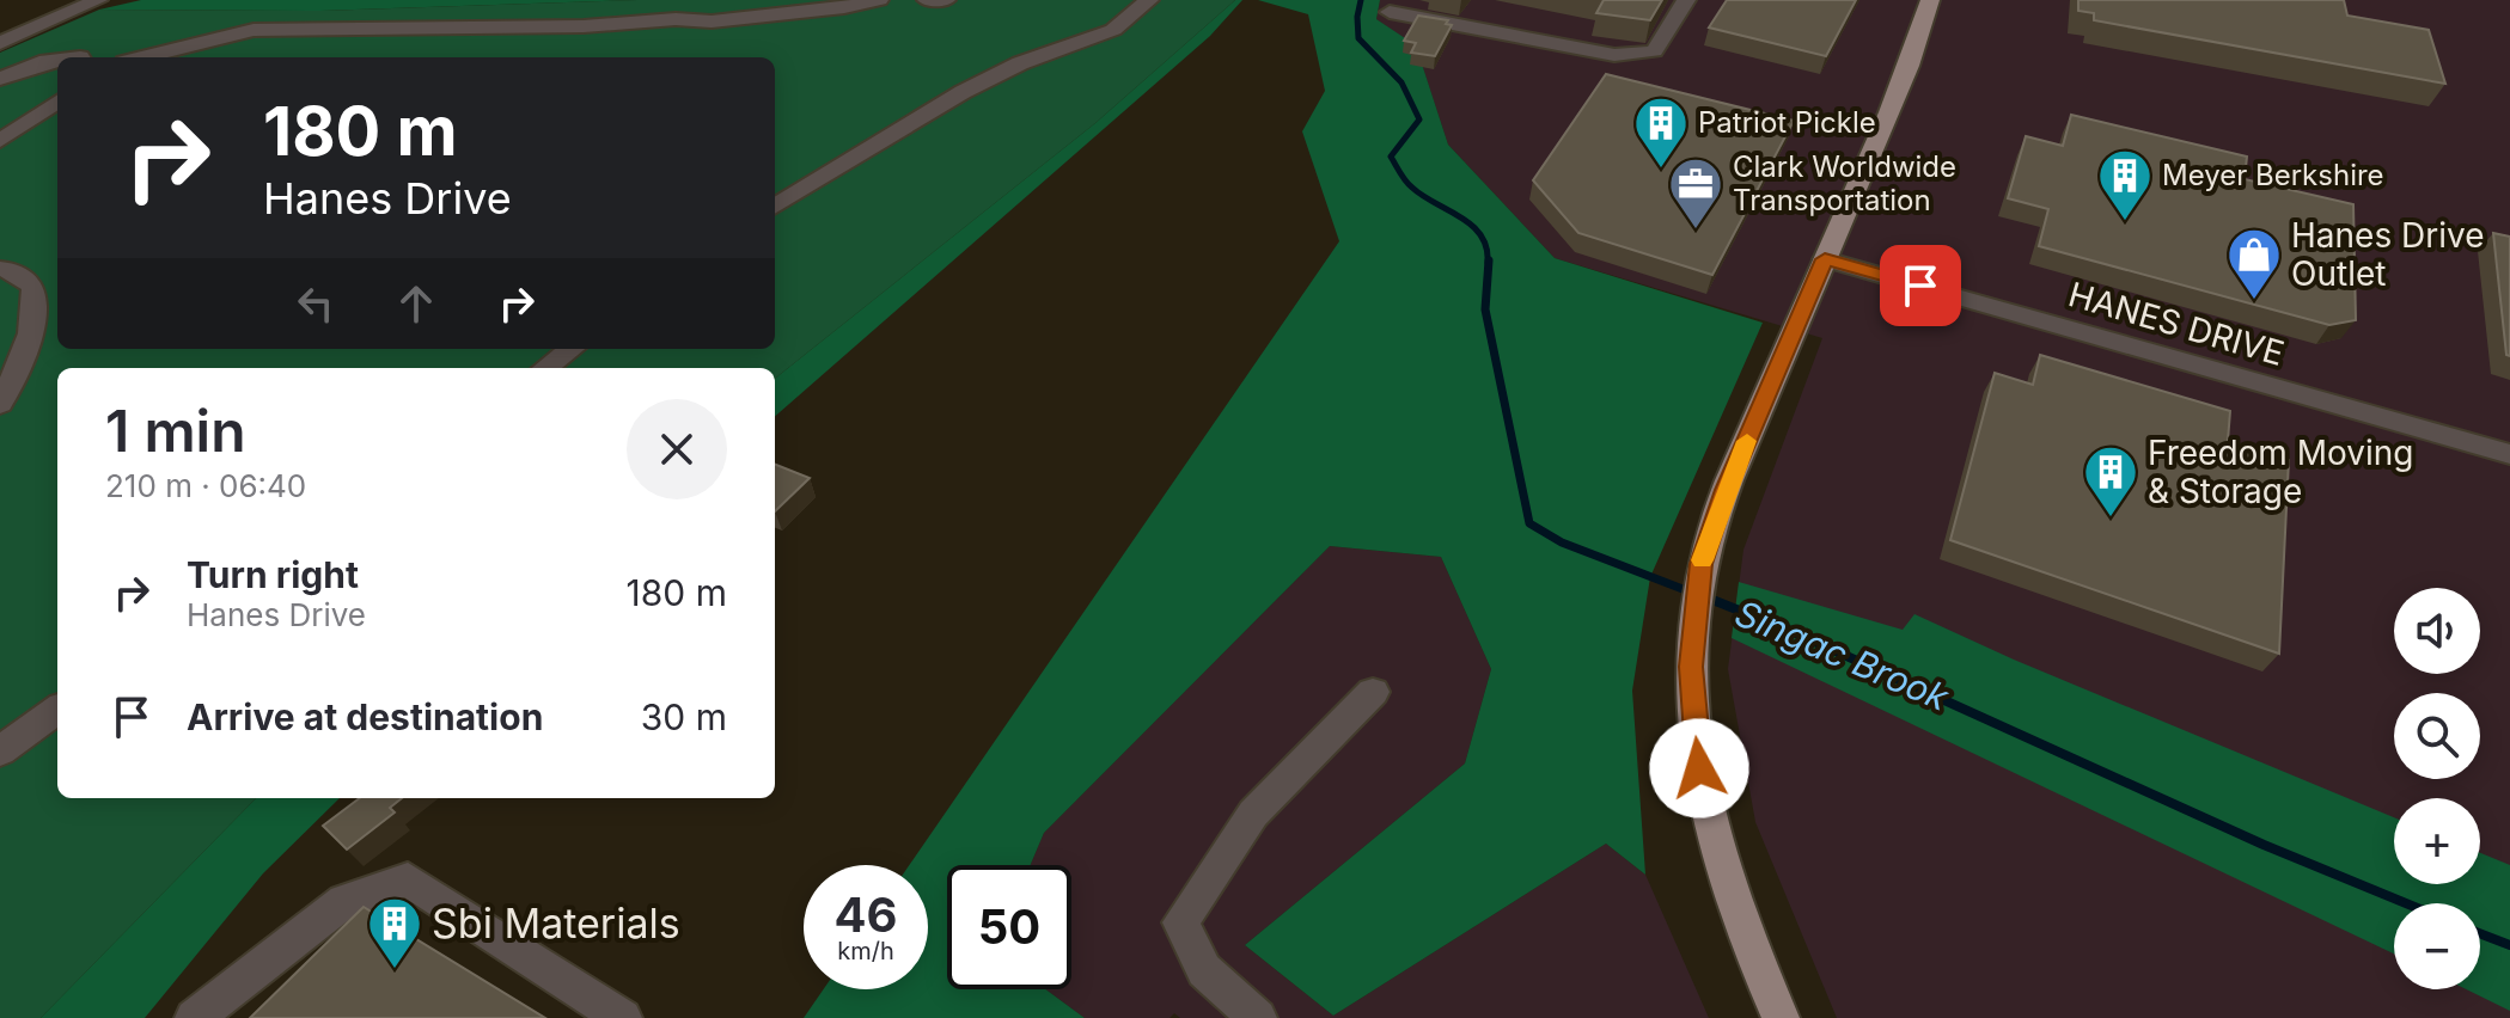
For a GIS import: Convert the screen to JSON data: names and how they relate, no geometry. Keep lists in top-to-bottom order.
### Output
{
  "streets": {
    "street": ["HANES DRIVE"]
  },
  "water": ["Singac Brook"],
  "places": {
    "building": [
      "Patriot Pickle",
      "Meyer Berkshire",
      "Freedom Moving & Storage",
      "Sbi Materials"
    ],
    "office": ["Clark Worldwide Transportation"],
    "shop": ["Hanes Drive Outlet"]
  },
  "page": {
    "turn": ["180 m", "Hanes Drive"],
    "heading": ["1 min", "210 m · 06:40"],
    "list": [
      {
        "name": "Turn right",
        "note": "Hanes Drive",
        "value": "180 m"
      },
      {
        "name": "Arrive at destination",
        "value": "30 m"
      }
    ],
    "map_buttons": ["+", "−"],
    "speed": "46 km/h",
    "limit": "50"
  }
}
